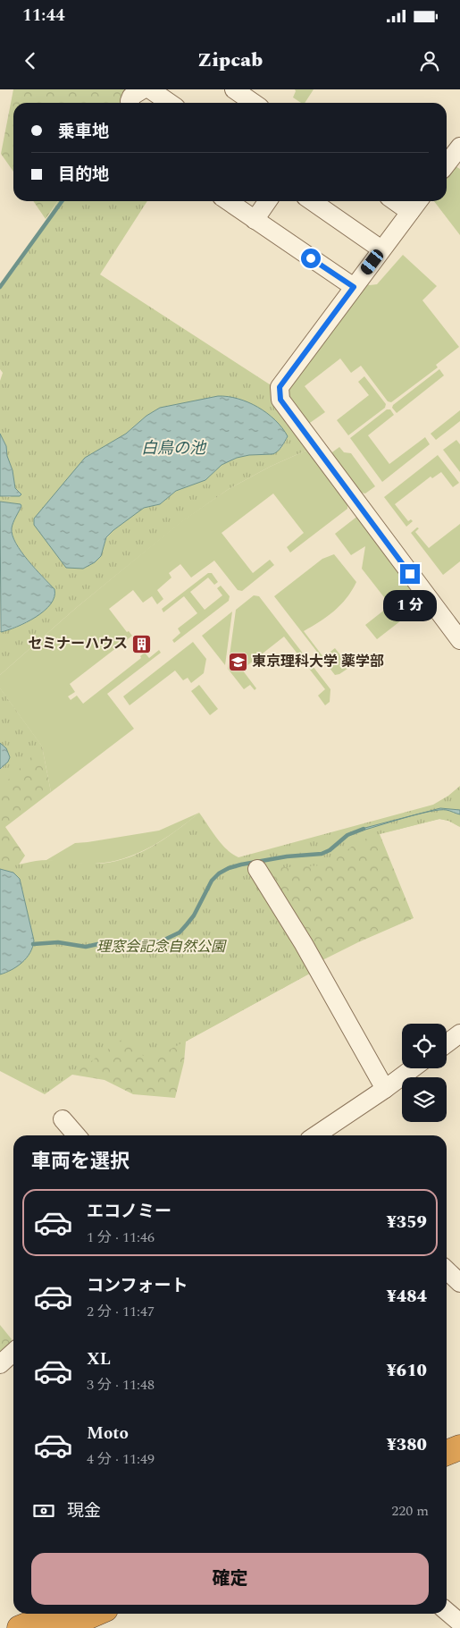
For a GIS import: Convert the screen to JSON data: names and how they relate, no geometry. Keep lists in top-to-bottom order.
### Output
{
  "water": ["白鳥の池"],
  "parks": ["理窓会記念自然公園"],
  "places": {
    "building": ["セミナーハウス"],
    "school or university": ["東京理科大学 薬学部"]
  },
  "page": {
    "status": "11:44",
    "header": "Zipcab",
    "banner": ["乗車地", "目的地"],
    "bubble": "1 分",
    "heading": "車両を選択",
    "list": [
      {
        "name": "エコノミー",
        "note": "1 分 · 11:46",
        "value": "¥359"
      },
      {
        "name": "コンフォート",
        "note": "2 分 · 11:47",
        "value": "¥484"
      },
      {
        "name": "XL",
        "note": "3 分 · 11:48",
        "value": "¥610"
      },
      {
        "name": "Moto",
        "note": "4 分 · 11:49",
        "value": "¥380"
      }
    ],
    "pay": ["現金", "220 m"],
    "buttons": "確定"
  }
}
